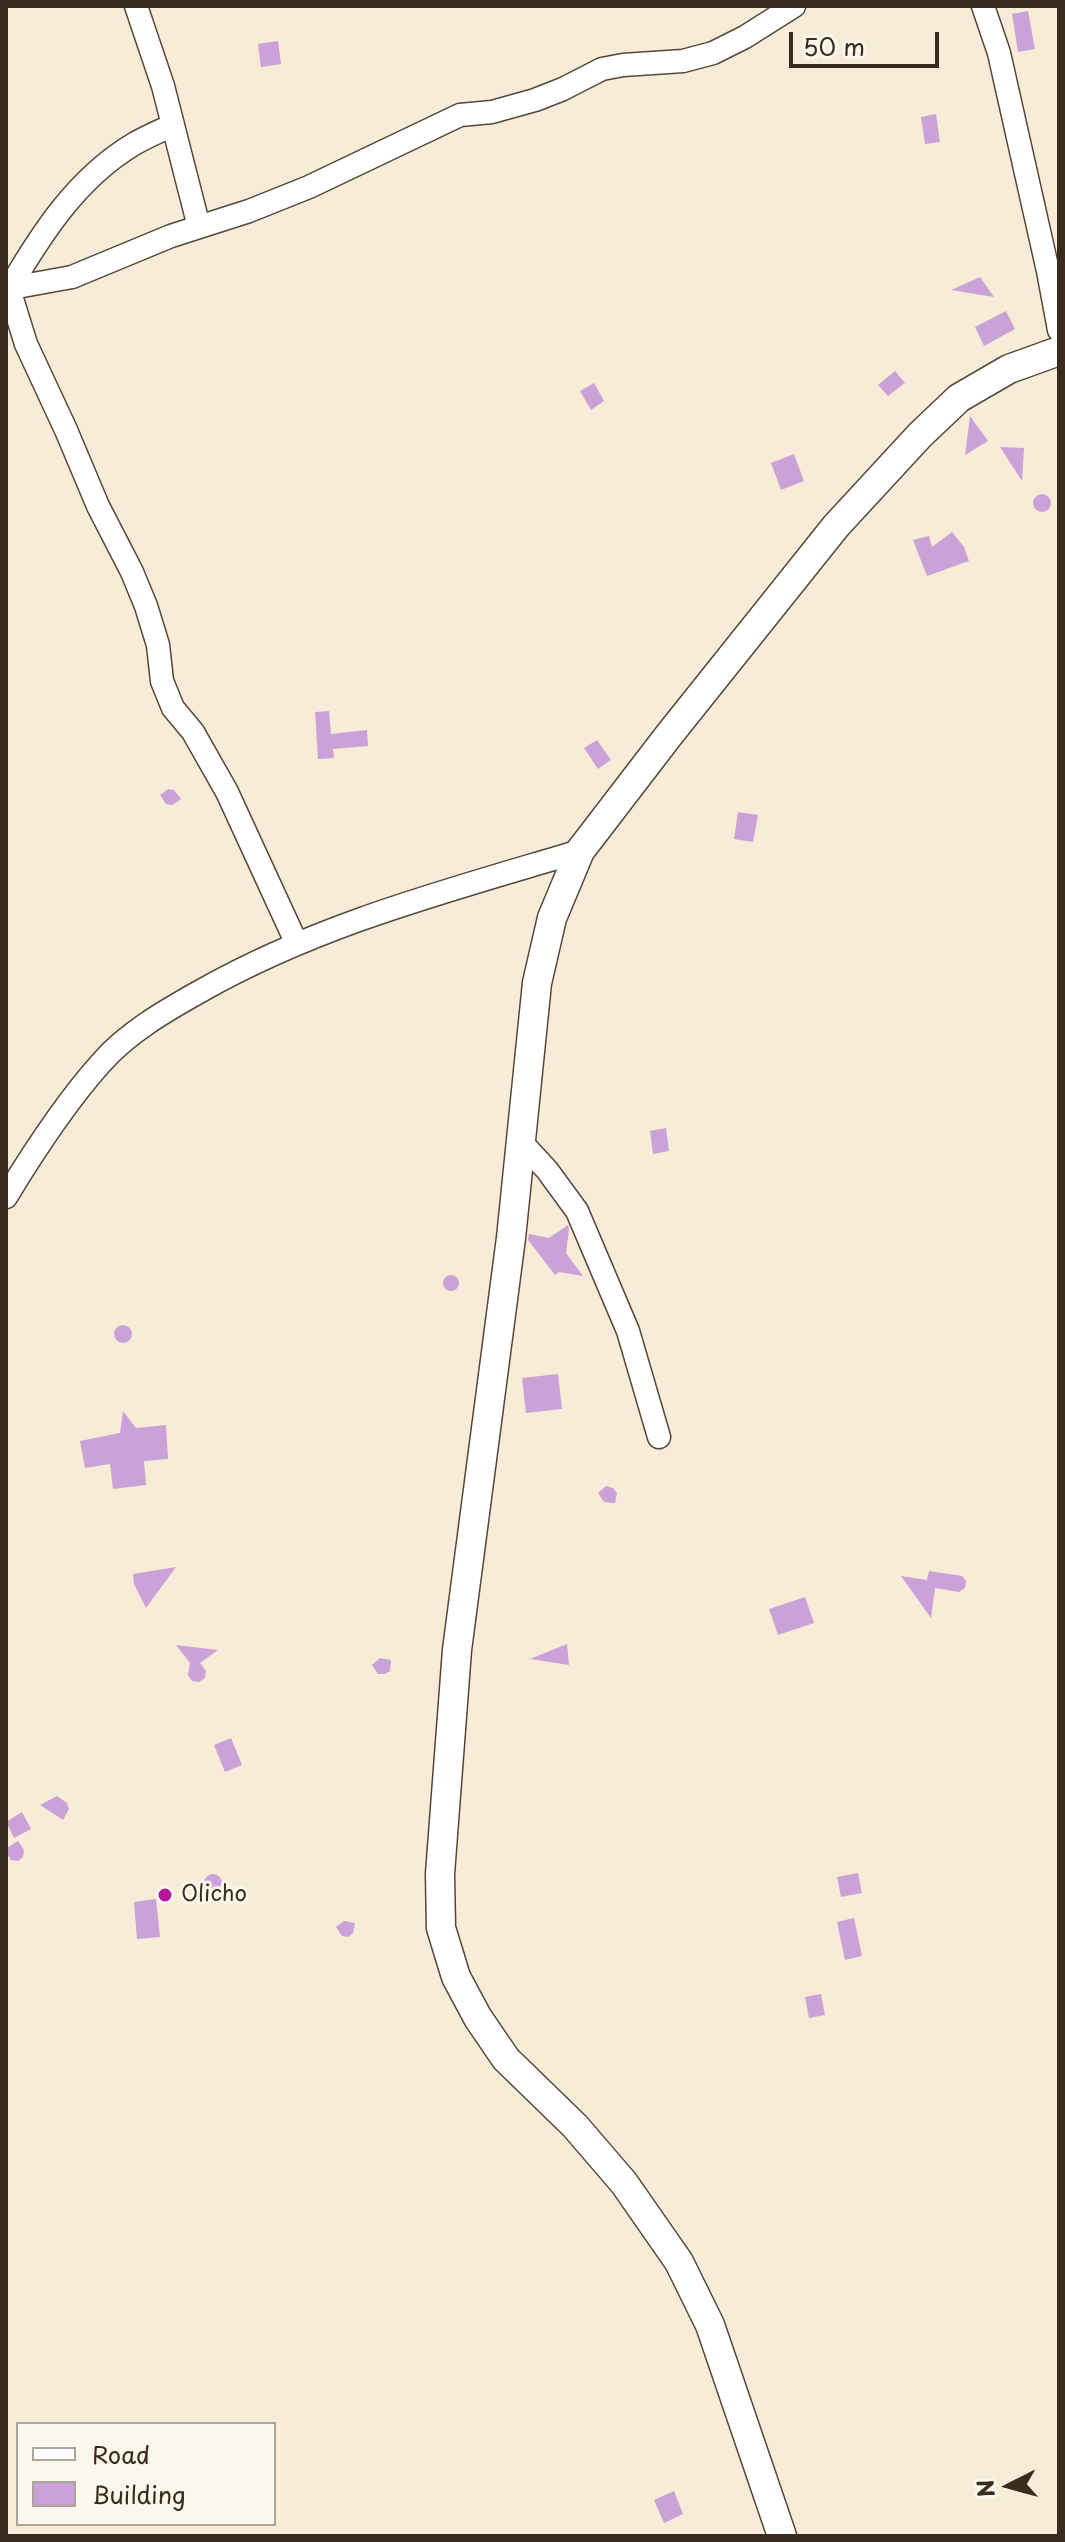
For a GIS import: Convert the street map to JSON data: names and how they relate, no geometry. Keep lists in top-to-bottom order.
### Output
{
  "places": ["Olicho"],
  "legend": ["Road", "Building"],
  "scale_bar": "50 m",
  "north": "left"
}
